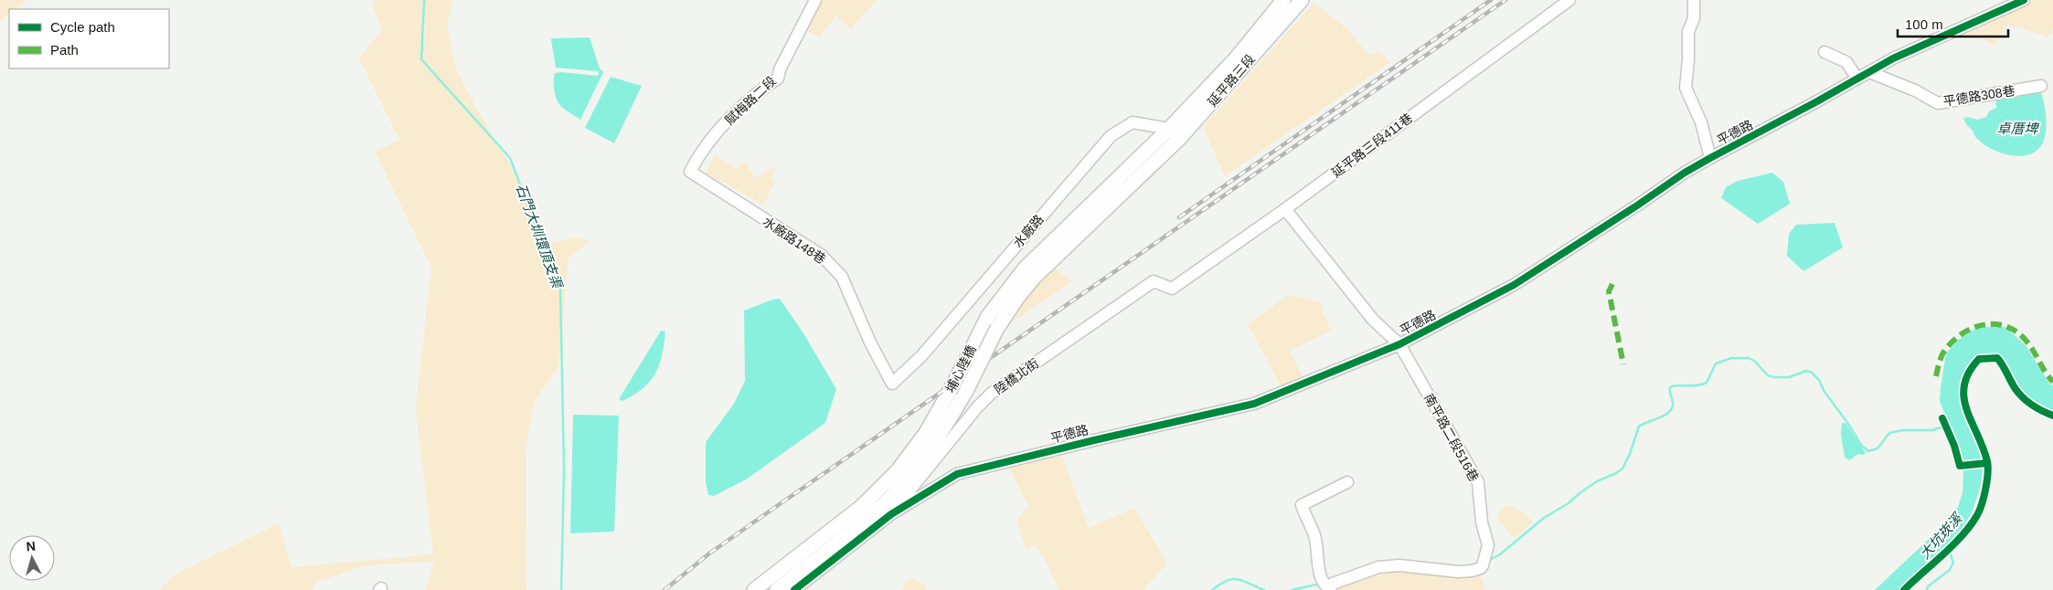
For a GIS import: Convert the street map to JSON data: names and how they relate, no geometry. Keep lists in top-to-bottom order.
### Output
{
  "streets": {
    "main road": ["延平路三段", "埔心陸橋"],
    "street": [
      "平德路308巷",
      "賦梅路二段",
      "平德路",
      "延平路三段411巷",
      "水廠路",
      "水廠路148巷",
      "陸橋北街",
      "南平路二段516巷"
    ]
  },
  "crossings": [
    ["延平路三段", "水廠路"],
    ["延平路三段", "埔心陸橋"],
    ["平德路308巷", "平德路"],
    ["賦梅路二段", "水廠路148巷"],
    ["平德路", "陸橋北街"],
    ["平德路", "南平路二段516巷"],
    ["延平路三段411巷", "陸橋北街"],
    ["延平路三段411巷", "南平路二段516巷"],
    ["水廠路", "水廠路148巷"]
  ],
  "water": ["卓厝埤", "石門大圳環頂支渠", "大坑崁溪"],
  "legend": ["Cycle path", "Path"],
  "scale_bar": "100 m",
  "north": "top"
}
